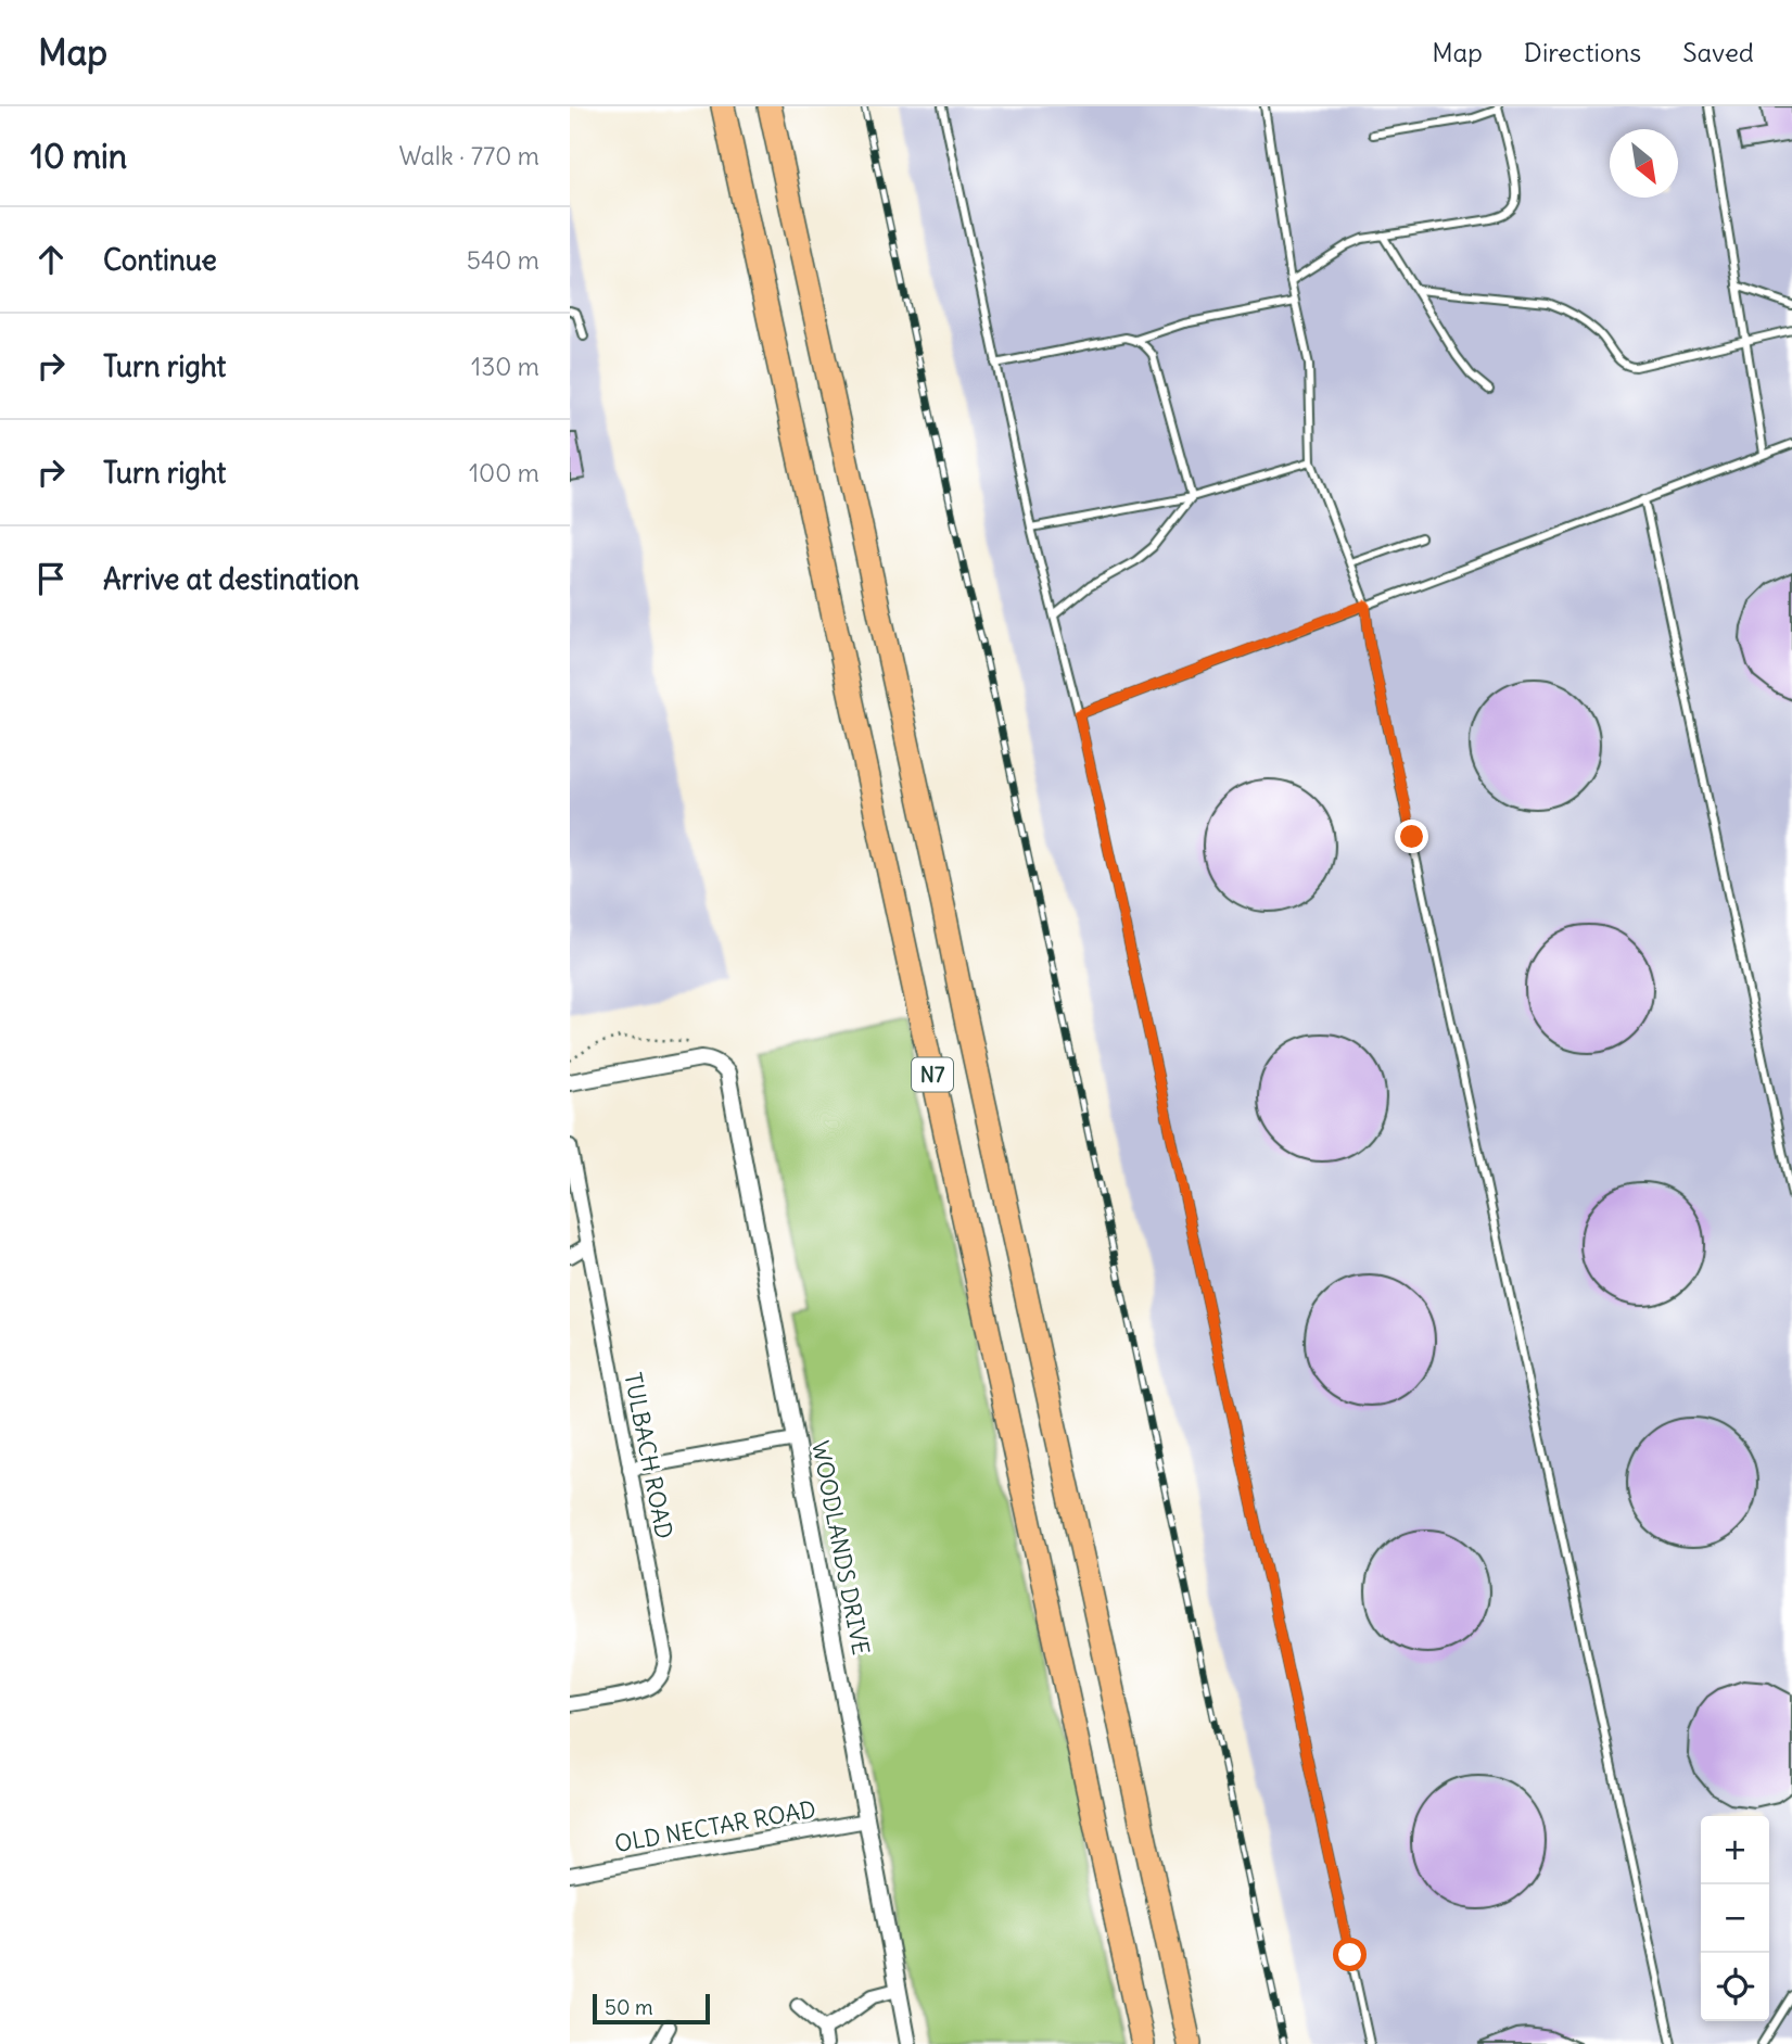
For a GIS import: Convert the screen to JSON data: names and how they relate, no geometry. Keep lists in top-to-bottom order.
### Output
{
  "streets": {
    "highway": ["N7"],
    "street": ["TULBACH ROAD", "WOODLANDS DRIVE", "OLD NECTAR ROAD"]
  },
  "crossings": [
    ["WOODLANDS DRIVE", "OLD NECTAR ROAD"]
  ],
  "scale_bar": "50 m",
  "north": "bottom right",
  "page": {
    "header": "Map",
    "nav": ["Map", "Directions", "Saved"],
    "heading": ["10 min", "Walk · 770 m"],
    "list": [
      ["Continue", "540 m"],
      ["Turn right", "130 m"],
      ["Turn right", "100 m"],
      "Arrive at destination"
    ],
    "map_buttons": ["+", "−"],
    "scale": "50 m"
  }
}
